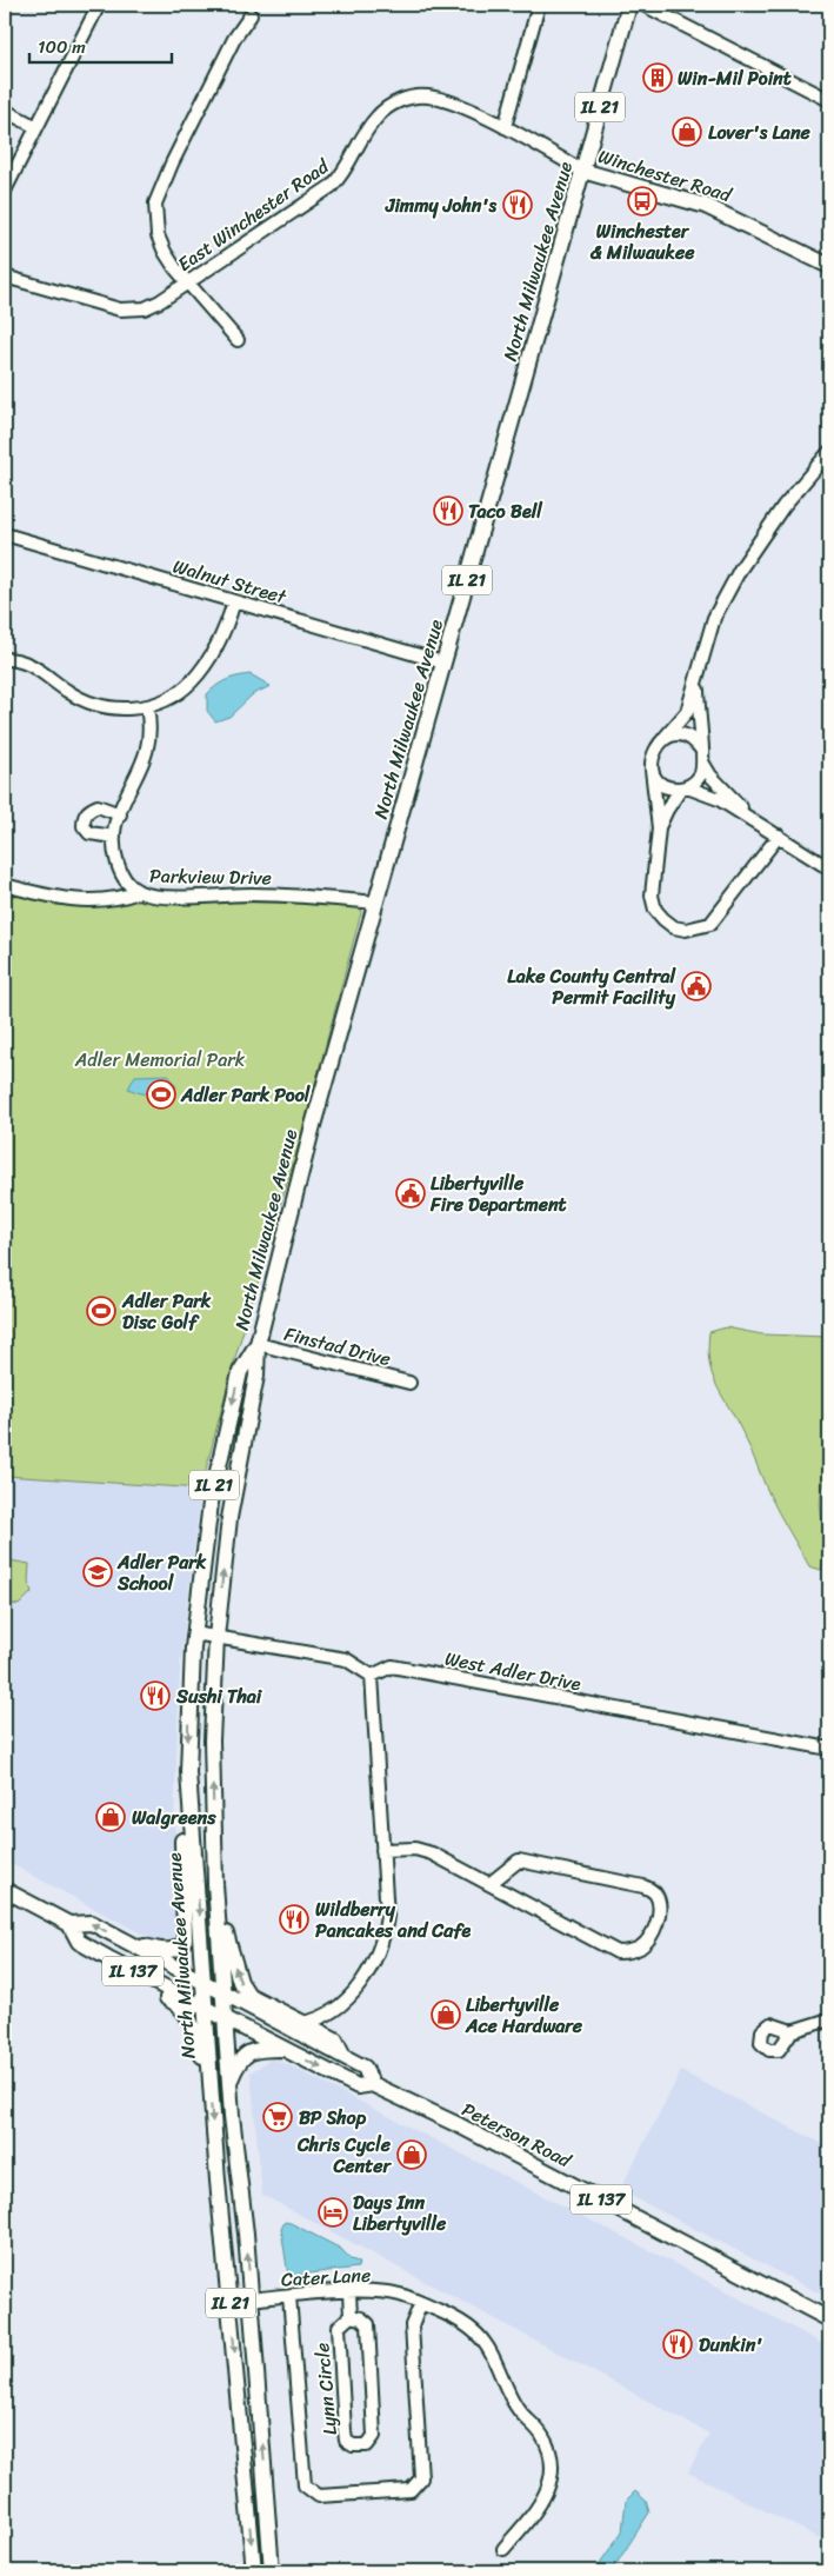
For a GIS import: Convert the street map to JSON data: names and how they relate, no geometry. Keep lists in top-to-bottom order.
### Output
{
  "streets": {
    "main road": [
      "IL 21",
      "Winchester Road",
      "North Milwaukee Avenue",
      "IL 137",
      "Peterson Road"
    ],
    "street": [
      "East Winchester Road",
      "Walnut Street",
      "Parkview Drive",
      "Finstad Drive",
      "West Adler Drive",
      "Cater Lane",
      "Lynn Circle"
    ]
  },
  "crossings": [
    ["Winchester Road", "East Winchester Road"],
    ["Winchester Road", "North Milwaukee Avenue"],
    ["East Winchester Road", "North Milwaukee Avenue"],
    ["North Milwaukee Avenue", "Walnut Street"],
    ["North Milwaukee Avenue", "Parkview Drive"],
    ["North Milwaukee Avenue", "Finstad Drive"],
    ["North Milwaukee Avenue", "IL 137"],
    ["North Milwaukee Avenue", "Peterson Road"],
    ["North Milwaukee Avenue", "Cater Lane"],
    ["IL 137", "Peterson Road"],
    ["Cater Lane", "Lynn Circle"]
  ],
  "parks": ["Adler Memorial Park"],
  "places": {
    "building": ["Win-Mil Point"],
    "shop": [
      "Lover's Lane",
      "Walgreens",
      "Libertyville Ace Hardware",
      "Chris Cycle Center"
    ],
    "bus stop": ["Winchester & Milwaukee"],
    "restaurant": [
      "Jimmy John's",
      "Taco Bell",
      "Sushi Thai",
      "Wildberry Pancakes and Cafe",
      "Dunkin'"
    ],
    "public building": ["Lake County Central Permit Facility", "Libertyville Fire Department"],
    "sports": ["Adler Park Pool", "Adler Park Disc Golf"],
    "school or university": ["Adler Park School"],
    "supermarket": ["BP Shop"],
    "hotel": ["Days Inn Libertyville"]
  },
  "scale_bar": "100 m"
}
